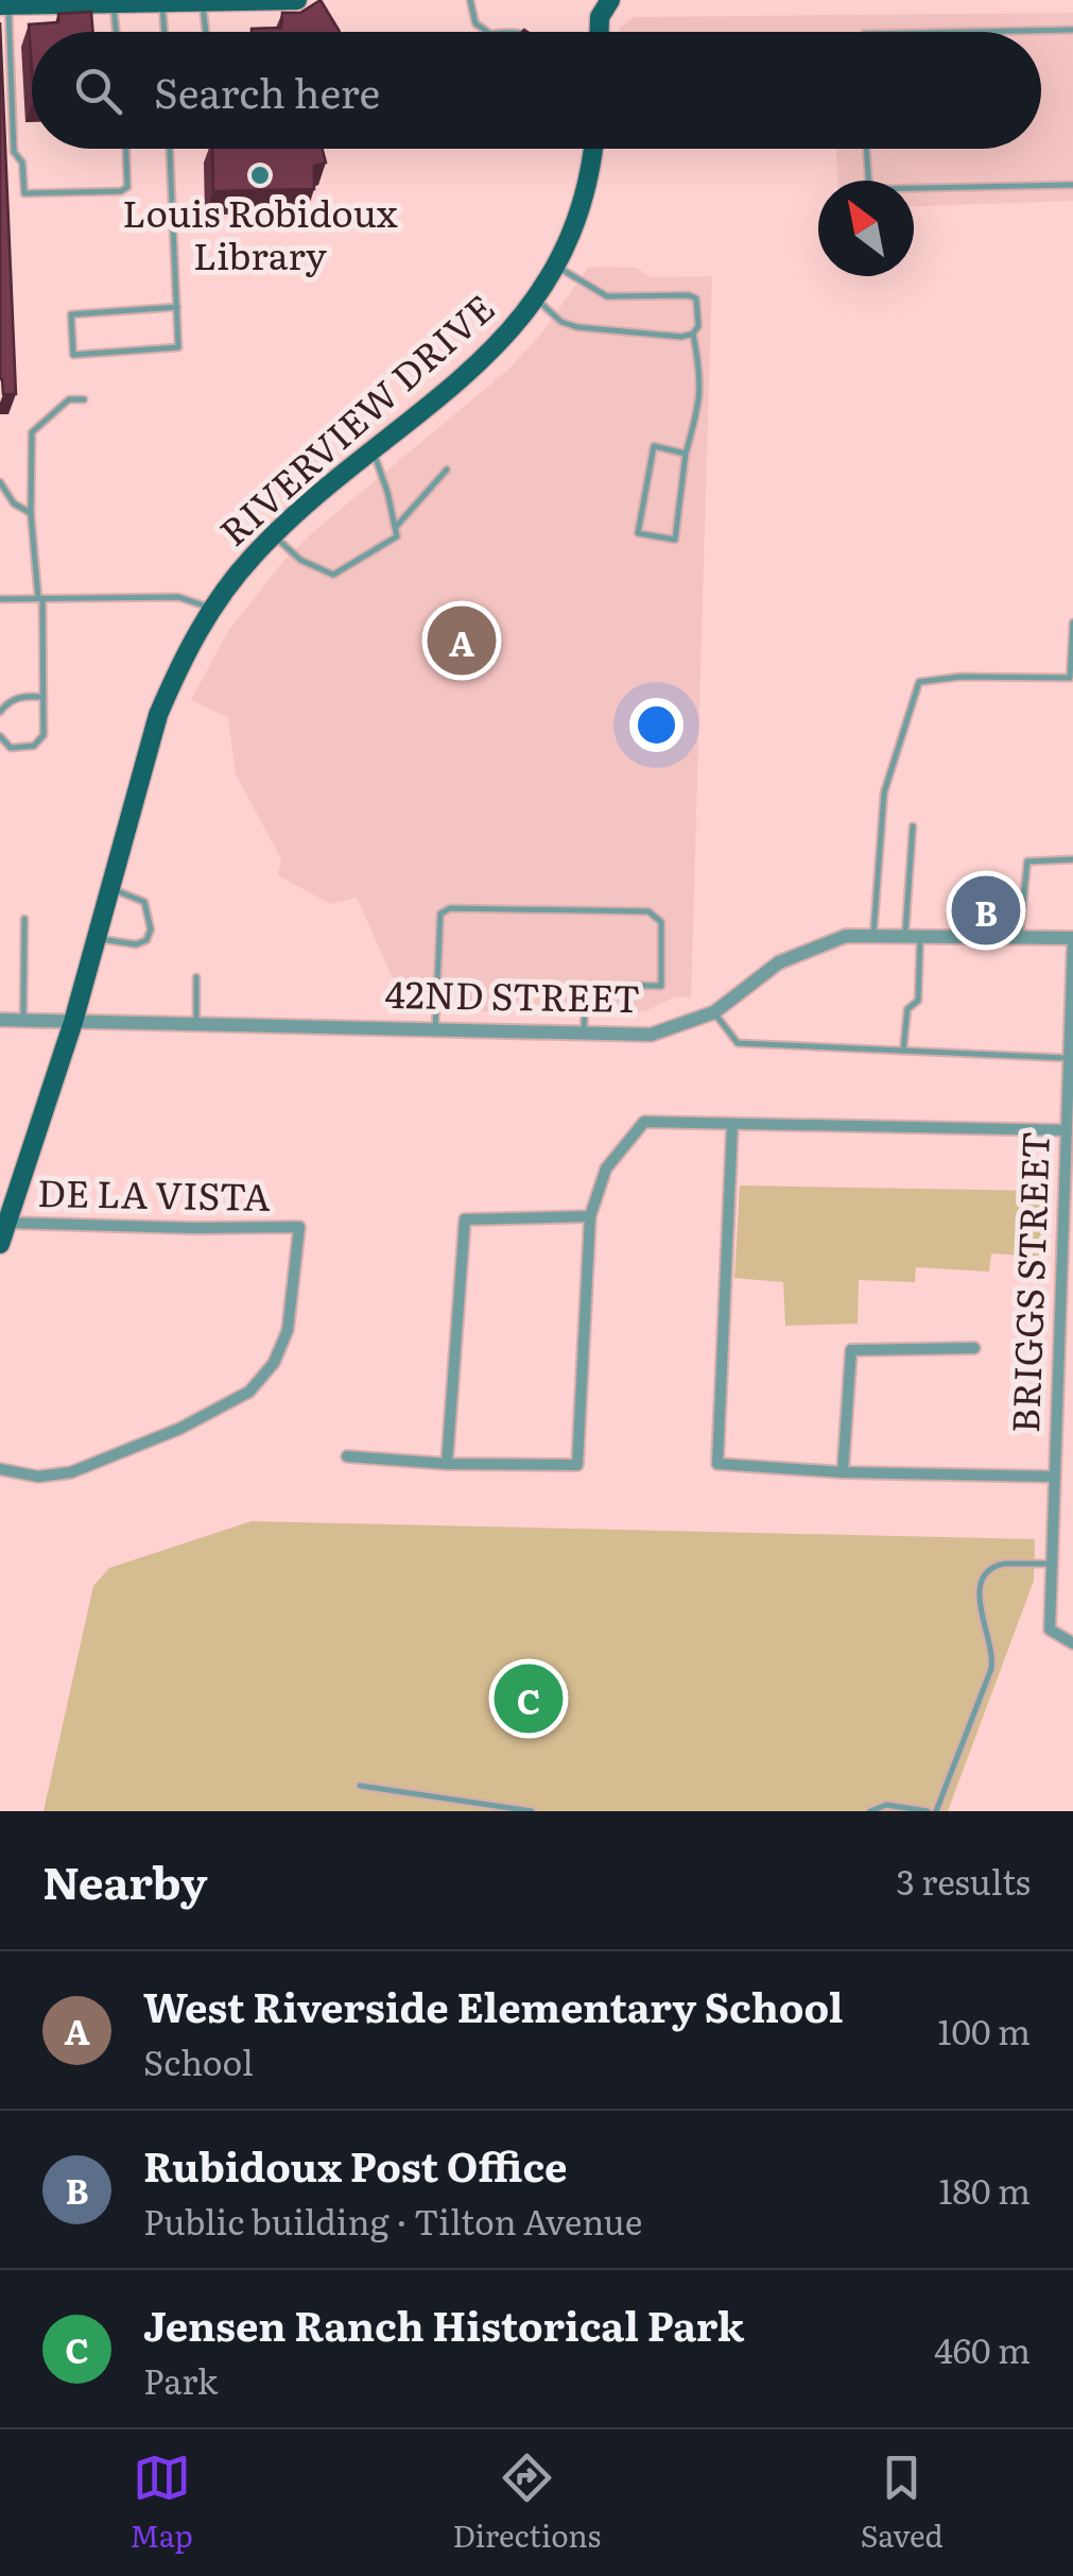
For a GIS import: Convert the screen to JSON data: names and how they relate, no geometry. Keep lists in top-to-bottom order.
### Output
{
  "streets": {
    "main road": ["RIVERVIEW DRIVE"],
    "street": ["42ND STREET", "DE LA VISTA", "BRIGGS STREET"]
  },
  "crossings": [
    ["RIVERVIEW DRIVE", "42ND STREET"],
    ["RIVERVIEW DRIVE", "DE LA VISTA"],
    ["42ND STREET", "BRIGGS STREET"]
  ],
  "places": ["Louis Robidoux Library"],
  "north": "top left",
  "page": {
    "search": "Search here",
    "pins": ["A", "B", "C"],
    "heading": ["Nearby", "3 results"],
    "list": [
      {
        "mark": "A",
        "name": "West Riverside Elementary School",
        "note": "School",
        "value": "100 m"
      },
      {
        "mark": "B",
        "name": "Rubidoux Post Office",
        "note": "Public building · Tilton Avenue",
        "value": "180 m"
      },
      {
        "mark": "C",
        "name": "Jensen Ranch Historical Park",
        "note": "Park",
        "value": "460 m"
      }
    ],
    "nav": ["Map", "Directions", "Saved"]
  }
}
